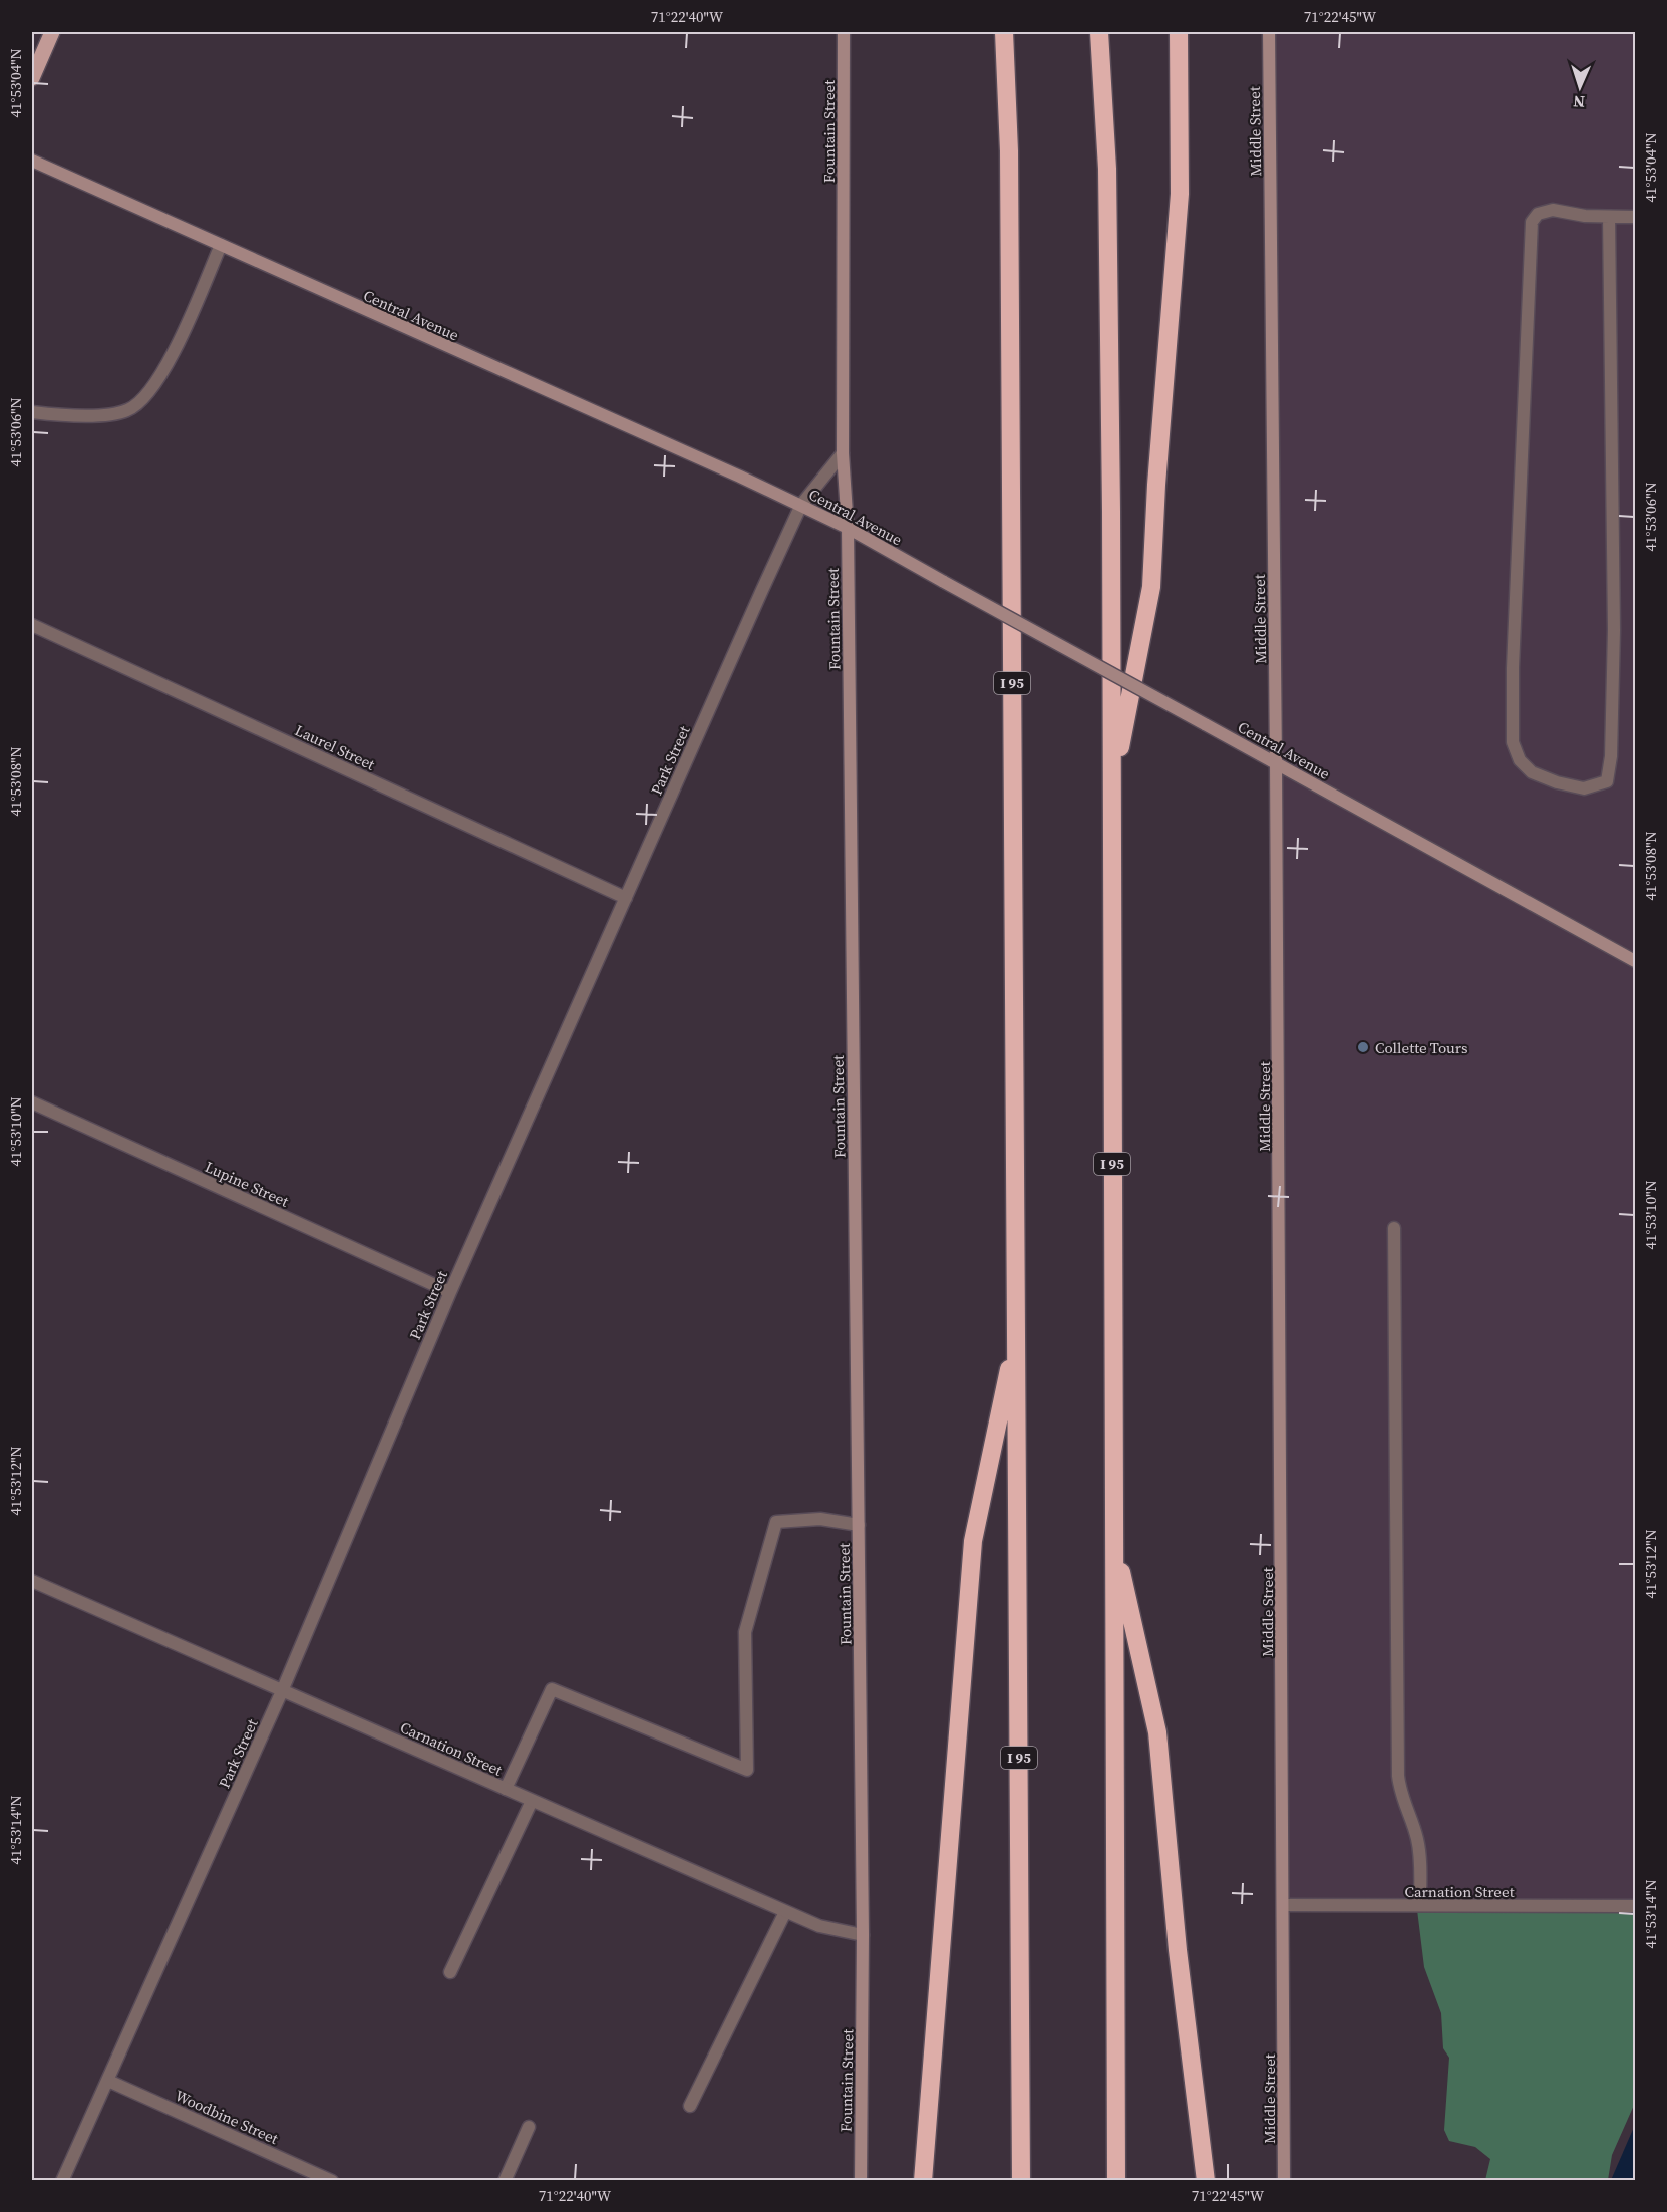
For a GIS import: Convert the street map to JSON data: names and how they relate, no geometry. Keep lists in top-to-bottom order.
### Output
{
  "streets": {
    "highway": ["I 95"],
    "street": [
      "Fountain Street",
      "Middle Street",
      "Central Avenue",
      "Laurel Street",
      "Park Street",
      "Lupine Street",
      "Carnation Street",
      "Woodbine Street"
    ]
  },
  "crossings": [
    ["Fountain Street", "Central Avenue"],
    ["Fountain Street", "Park Street"],
    ["Fountain Street", "Carnation Street"],
    ["Middle Street", "Central Avenue"],
    ["Middle Street", "Carnation Street"],
    ["Central Avenue", "Park Street"],
    ["Laurel Street", "Park Street"],
    ["Park Street", "Lupine Street"],
    ["Park Street", "Carnation Street"],
    ["Park Street", "Woodbine Street"]
  ],
  "places": ["Collette Tours"],
  "north": "bottom",
  "coordinates": [
    "71°22'40\"W",
    "71°22'45\"W",
    "41°53'04\"N",
    "41°53'06\"N",
    "41°53'08\"N",
    "41°53'10\"N",
    "41°53'12\"N",
    "41°53'14\"N"
  ]
}
